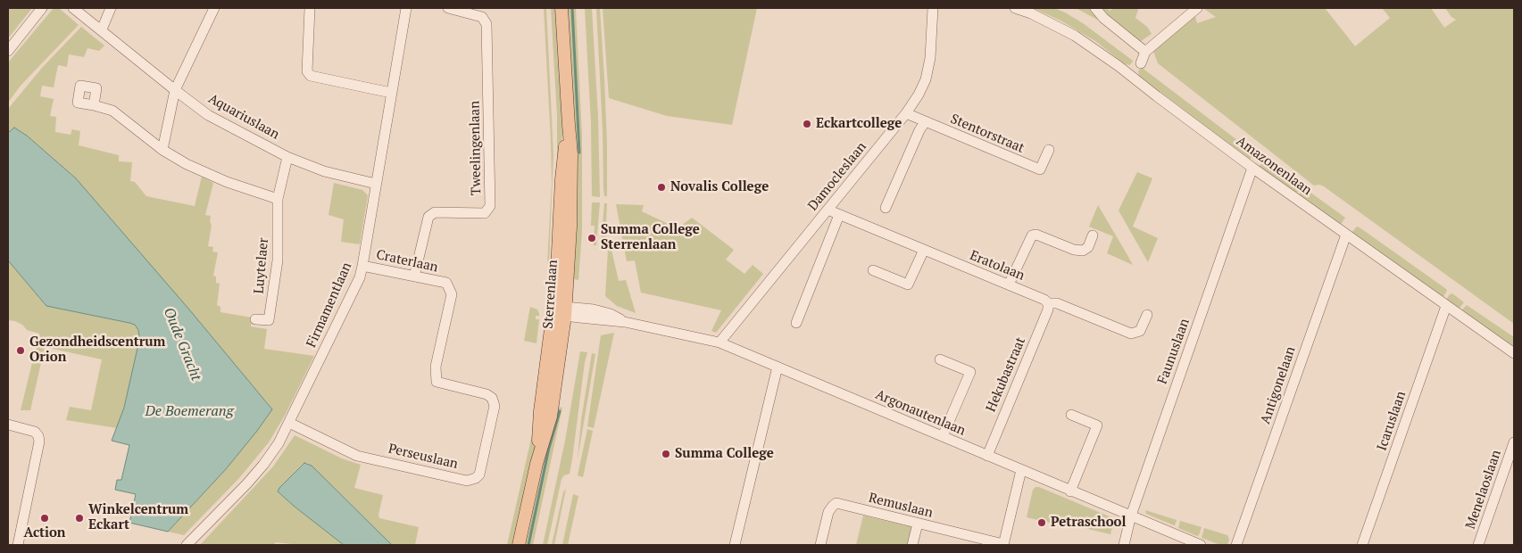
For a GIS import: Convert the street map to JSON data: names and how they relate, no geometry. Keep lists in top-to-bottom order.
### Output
{
  "streets": {
    "main road": ["Sterrenlaan"],
    "street": [
      "Aquariuslaan",
      "Stentorstraat",
      "Tweelingenlaan",
      "Amazonenlaan",
      "Damocleslaan",
      "Craterlaan",
      "Luytelaer",
      "Eratolaan",
      "Firmamentlaan",
      "Faunuslaan",
      "Hekubastraat",
      "Antigonelaan",
      "Argonautenlaan",
      "Icaruslaan",
      "Perseuslaan",
      "Menelaoslaan",
      "Remuslaan"
    ]
  },
  "crossings": [
    ["Aquariuslaan", "Luytelaer"],
    ["Aquariuslaan", "Firmamentlaan"],
    ["Stentorstraat", "Damocleslaan"],
    ["Tweelingenlaan", "Craterlaan"],
    ["Amazonenlaan", "Faunuslaan"],
    ["Amazonenlaan", "Antigonelaan"],
    ["Amazonenlaan", "Icaruslaan"],
    ["Damocleslaan", "Eratolaan"],
    ["Damocleslaan", "Argonautenlaan"],
    ["Craterlaan", "Firmamentlaan"],
    ["Craterlaan", "Perseuslaan"],
    ["Eratolaan", "Hekubastraat"],
    ["Sterrenlaan", "Argonautenlaan"],
    ["Firmamentlaan", "Perseuslaan"],
    ["Faunuslaan", "Argonautenlaan"],
    ["Hekubastraat", "Argonautenlaan"]
  ],
  "water": ["Oude Gracht", "De Boemerang"],
  "places": [
    "Eckartcollege",
    "Novalis College",
    "Summa College Sterrenlaan",
    "Gezondheidscentrum Orion",
    "Summa College",
    "Action",
    "Winkelcentrum Eckart",
    "Petraschool"
  ]
}
